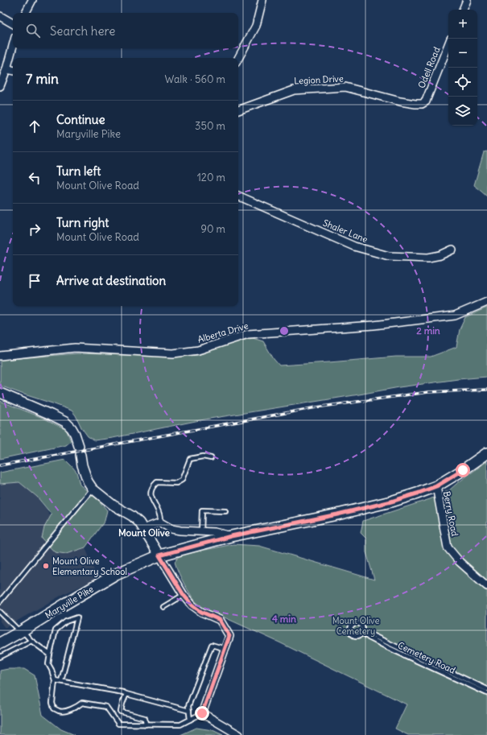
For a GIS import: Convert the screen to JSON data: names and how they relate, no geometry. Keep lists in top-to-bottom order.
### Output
{
  "streets": {
    "main road": ["Maryville Pike"],
    "street": [
      "Odell Road",
      "Legion Drive",
      "Shaler Lane",
      "Alberta Drive",
      "Berry Road"
    ],
    "lane": ["Cemetery Road"]
  },
  "crossings": [
    ["Odell Road", "Legion Drive"],
    ["Berry Road", "Maryville Pike"]
  ],
  "districts": ["Mount Olive"],
  "parks": ["Mount Olive Cemetery"],
  "places": ["Mount Olive Elementary School"],
  "page": {
    "map_buttons": ["+", "−"],
    "search": "Search here",
    "heading": ["7 min", "Walk · 560 m"],
    "list": [
      ["Continue", "Maryville Pike", "350 m"],
      ["Turn left", "Mount Olive Road", "120 m"],
      ["Turn right", "Mount Olive Road", "90 m"],
      "Arrive at destination"
    ]
  },
  "rings": ["2 min", "4 min"]
}
